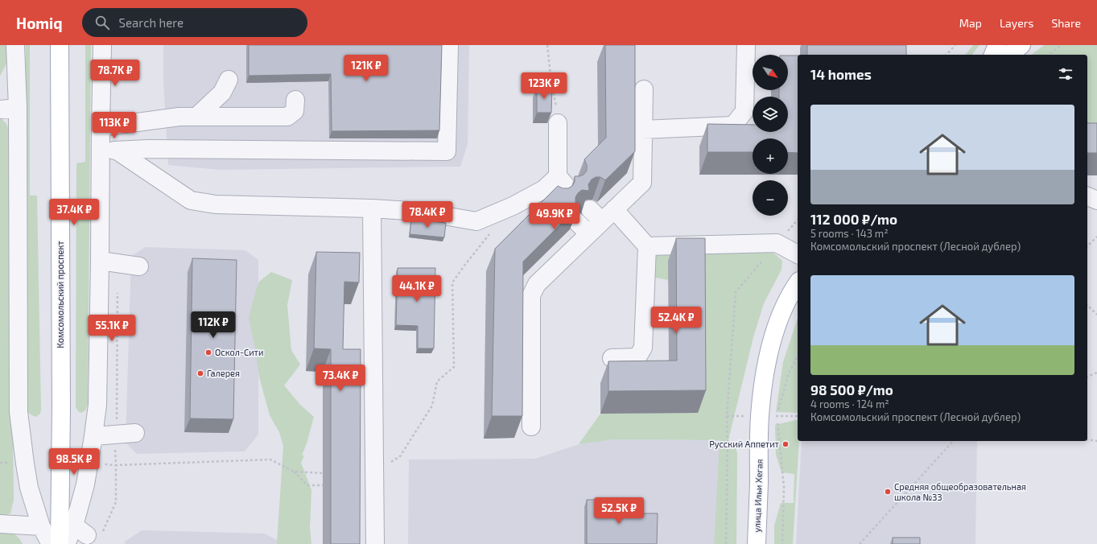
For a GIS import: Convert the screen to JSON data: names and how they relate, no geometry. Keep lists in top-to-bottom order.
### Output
{
  "streets": {
    "main road": ["Комсомольский проспект", "улица Ильи Хегая"]
  },
  "places": [
    "Оскол-Сити",
    "Галерея",
    "Русский Аппетит",
    "Средняя общеобразовательная школа №33"
  ],
  "north": "bottom right",
  "page": {
    "header": "Homiq",
    "search": "Search here",
    "nav": ["Map", "Layers", "Share"],
    "map_buttons": ["+", "−"],
    "price": [
      "121K ₽",
      "78.7K ₽",
      "123K ₽",
      "113K ₽",
      "37.4K ₽",
      "78.4K ₽",
      "49.9K ₽",
      "44.1K ₽",
      "52.4K ₽",
      "112K ₽",
      "55.1K ₽",
      "73.4K ₽",
      "98.5K ₽",
      "52.5K ₽"
    ],
    "heading": "14 homes",
    "list": [
      {
        "name": "112 000 ₽/mo",
        "note": "5 rooms · 143 m² · Комсомольский проспект (Лесной дублер)"
      },
      {
        "name": "98 500 ₽/mo",
        "note": "4 rooms · 124 m² · Комсомольский проспект (Лесной дублер)"
      }
    ]
  }
}
